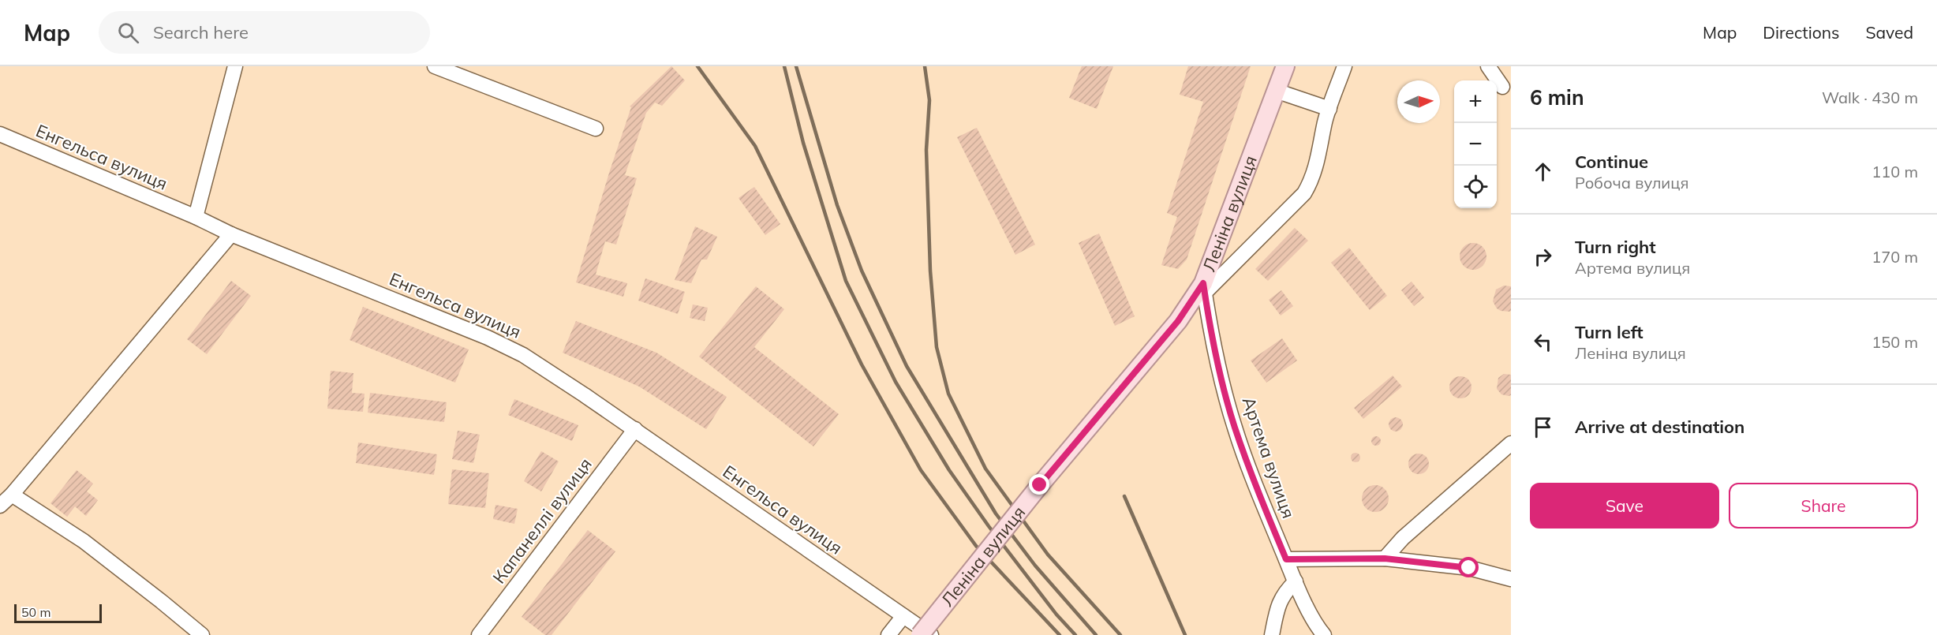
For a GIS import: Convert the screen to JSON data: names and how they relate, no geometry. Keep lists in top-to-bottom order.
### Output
{
  "streets": {
    "main road": ["Леніна вулиця"],
    "street": ["Енгельса вулиця", "Артема вулиця", "Капанеллі вулиця"]
  },
  "crossings": [
    ["Енгельса вулиця", "Капанеллі вулиця"],
    ["Леніна вулиця", "Артема вулиця"]
  ],
  "scale_bar": "50 m",
  "north": "right",
  "page": {
    "header": "Map",
    "search": "Search here",
    "nav": ["Map", "Directions", "Saved"],
    "heading": ["6 min", "Walk · 430 m"],
    "map_buttons": ["+", "−"],
    "list": [
      ["Continue", "Робоча вулиця", "110 m"],
      ["Turn right", "Артема вулиця", "170 m"],
      ["Turn left", "Леніна вулиця", "150 m"],
      "Arrive at destination"
    ],
    "buttons": ["Save", "Share"],
    "scale": "50 m"
  }
}
